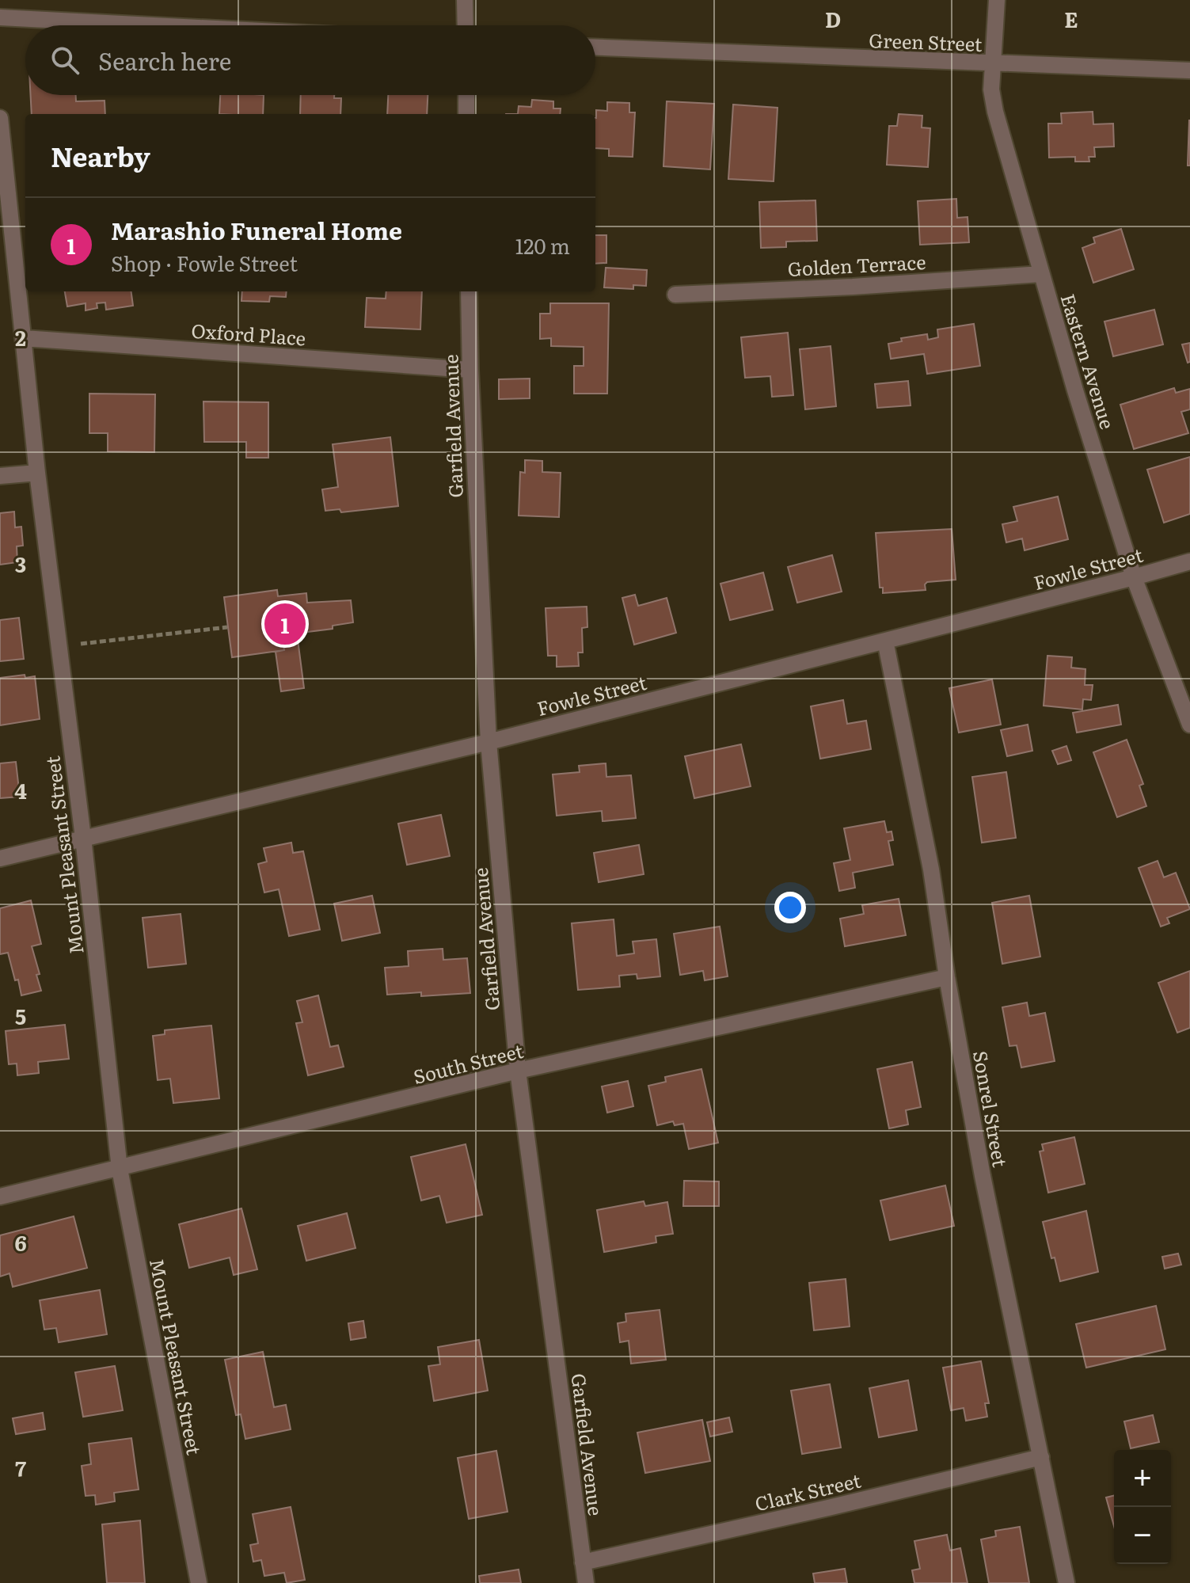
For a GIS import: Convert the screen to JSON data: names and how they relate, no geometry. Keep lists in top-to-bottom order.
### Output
{
  "streets": {
    "street": [
      "Green Street",
      "Golden Terrace",
      "Oxford Place",
      "Eastern Avenue",
      "Garfield Avenue",
      "Fowle Street",
      "Mount Pleasant Street",
      "South Street",
      "Sonrel Street",
      "Clark Street"
    ]
  },
  "crossings": [
    ["Green Street", "Eastern Avenue"],
    ["Golden Terrace", "Eastern Avenue"],
    ["Oxford Place", "Garfield Avenue"],
    ["Oxford Place", "Mount Pleasant Street"],
    ["Eastern Avenue", "Fowle Street"],
    ["Garfield Avenue", "Fowle Street"],
    ["Garfield Avenue", "South Street"],
    ["Garfield Avenue", "Clark Street"],
    ["Fowle Street", "Mount Pleasant Street"],
    ["Fowle Street", "Sonrel Street"],
    ["Mount Pleasant Street", "South Street"],
    ["South Street", "Sonrel Street"],
    ["Sonrel Street", "Clark Street"]
  ],
  "page": {
    "search": "Search here",
    "heading": "Nearby",
    "list": [
      {
        "mark": "1",
        "name": "Marashio Funeral Home",
        "note": "Shop · Fowle Street",
        "value": "120 m"
      }
    ],
    "pins": "1",
    "map_buttons": ["+", "−"]
  },
  "grid": {
    "columns": ["D", "E"],
    "rows": [
      "2",
      "3",
      "4",
      "5",
      "6",
      "7"
    ]
  }
}
